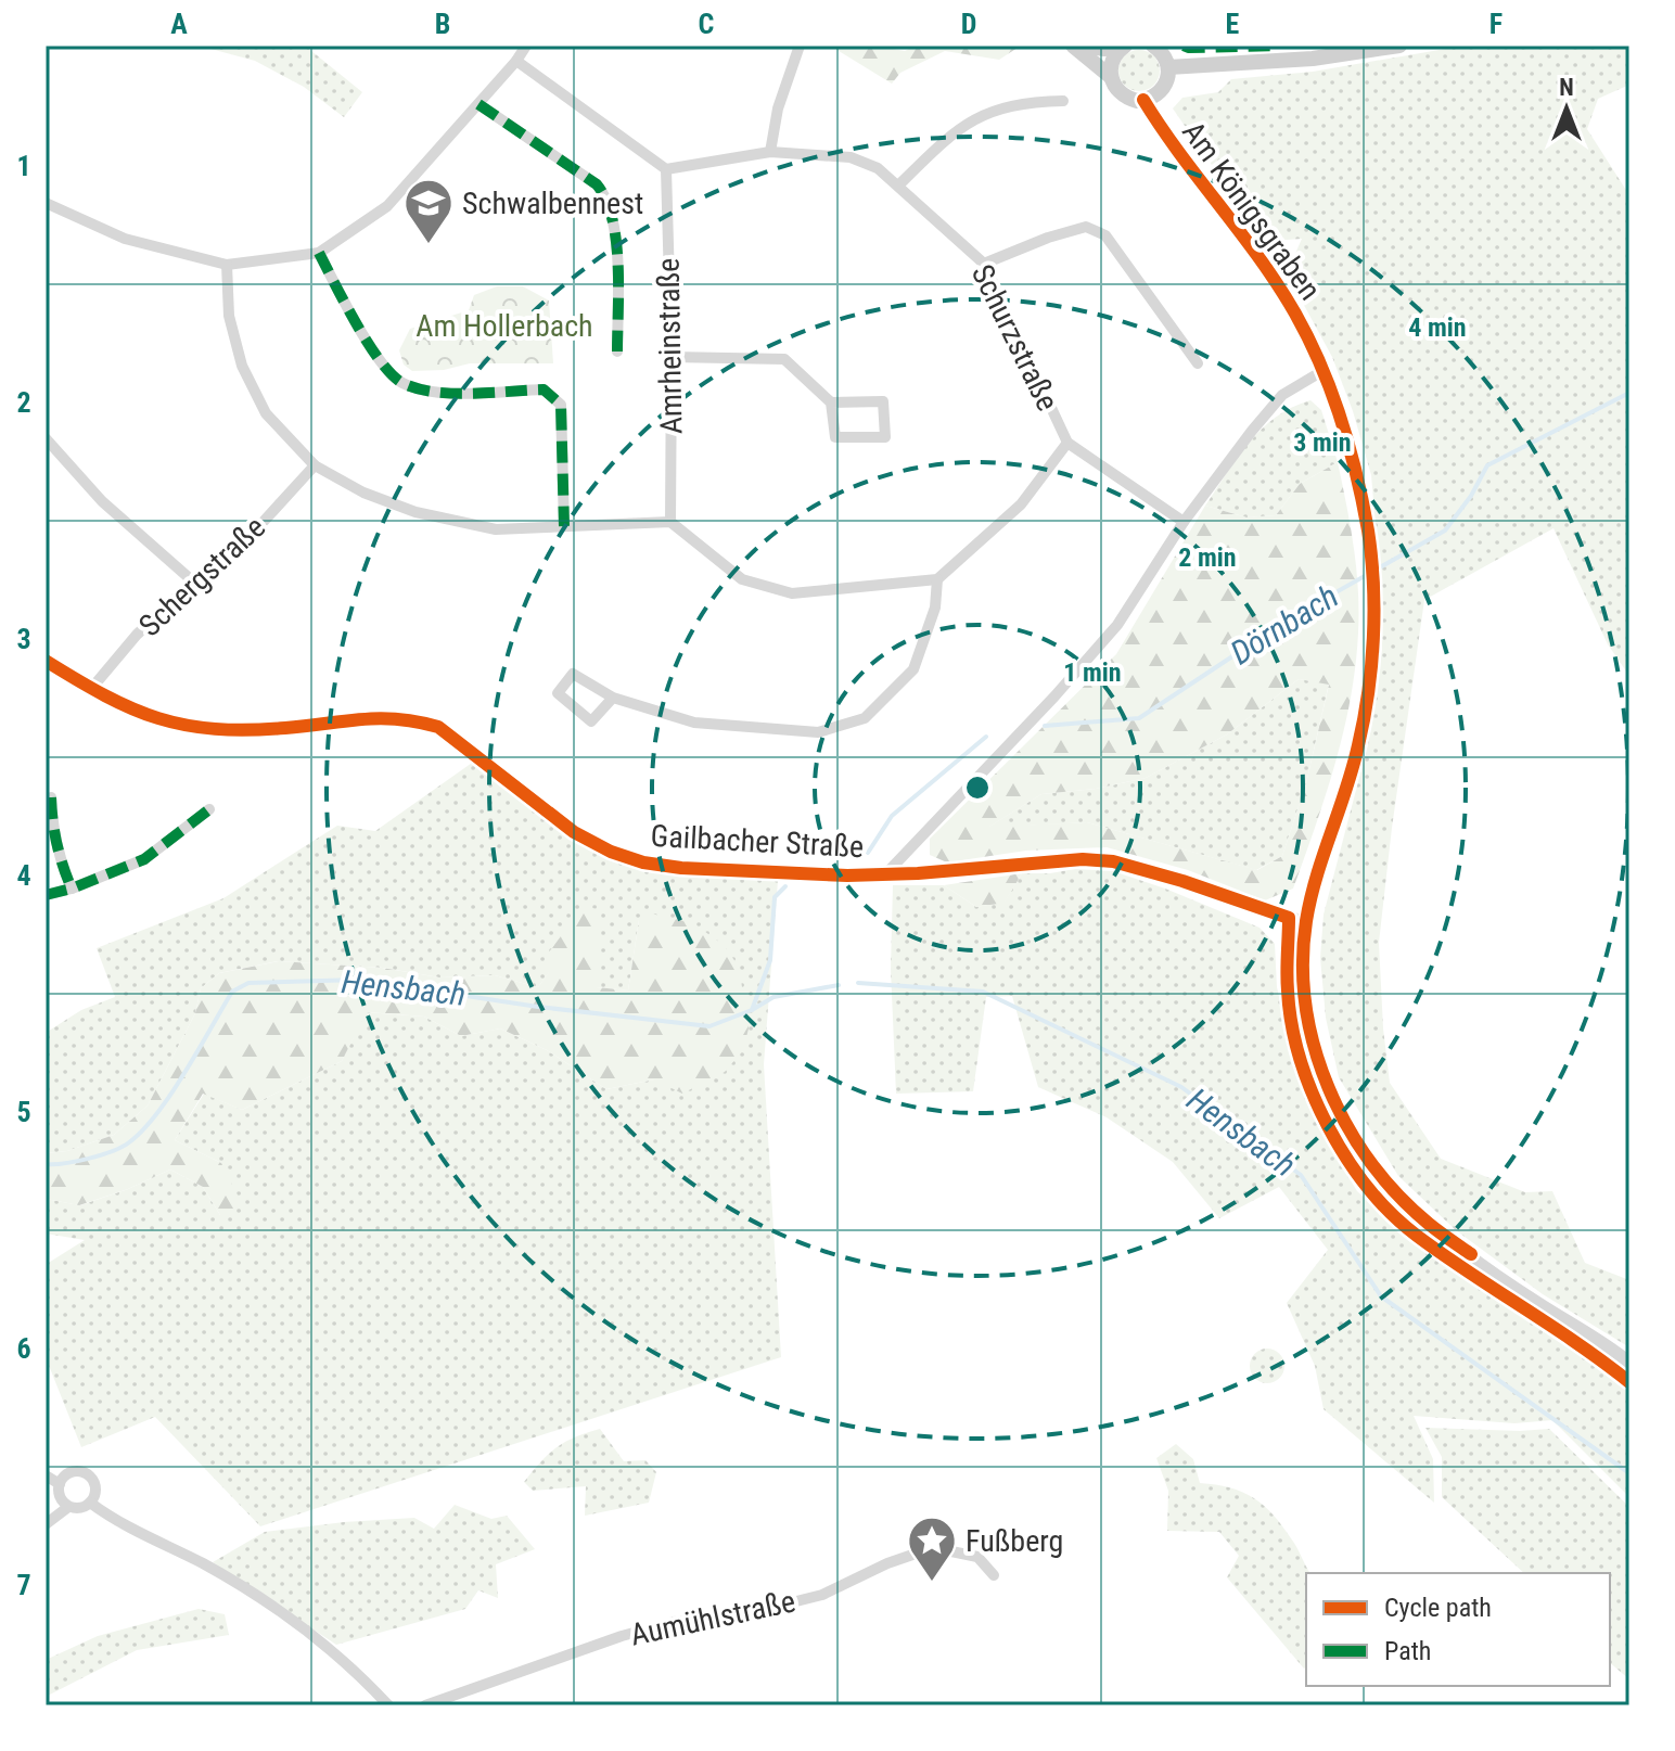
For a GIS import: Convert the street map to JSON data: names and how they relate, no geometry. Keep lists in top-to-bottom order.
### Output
{
  "streets": {
    "street": [
      "Am Königsgraben",
      "Schurzstraße",
      "Amrheinstraße",
      "Schergstraße",
      "Gailbacher Straße",
      "Aumühlstraße"
    ]
  },
  "crossings": [
    ["Am Königsgraben", "Gailbacher Straße"],
    ["Schurzstraße", "Amrheinstraße"],
    ["Schergstraße", "Gailbacher Straße"]
  ],
  "water": ["Dörnbach", "Hensbach"],
  "parks": ["Am Hollerbach"],
  "places": {
    "school or university": ["Schwalbennest"],
    "place": ["Fußberg"]
  },
  "legend": ["Cycle path", "Path"],
  "north": "top",
  "grid": {
    "columns": [
      "A",
      "B",
      "C",
      "D",
      "E",
      "F"
    ],
    "rows": [
      "1",
      "2",
      "3",
      "4",
      "5",
      "6",
      "7"
    ]
  },
  "rings": [
    "4 min",
    "3 min",
    "2 min",
    "1 min"
  ]
}
